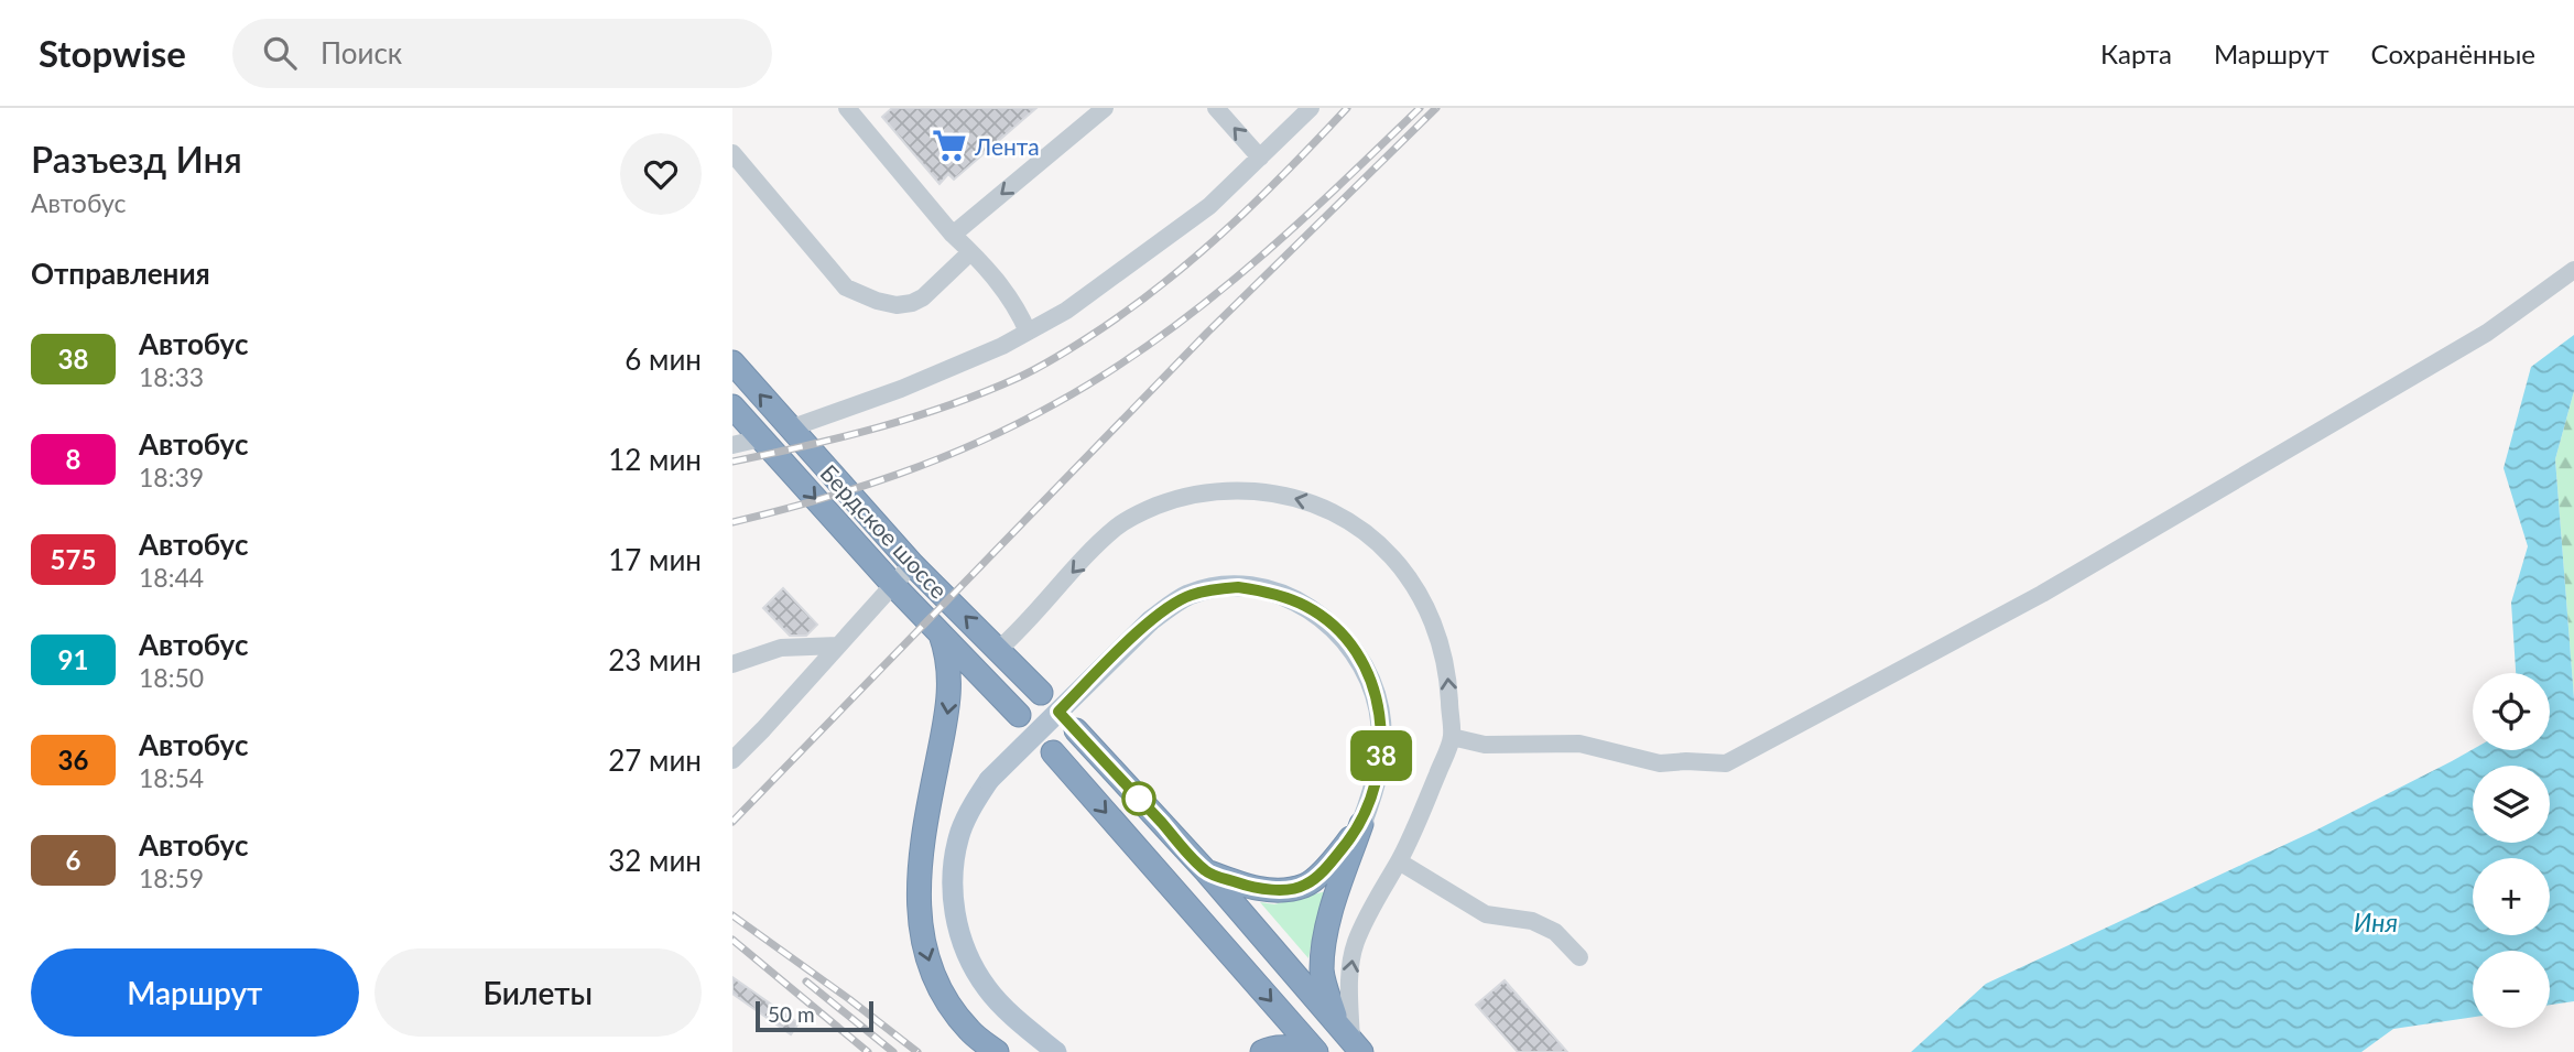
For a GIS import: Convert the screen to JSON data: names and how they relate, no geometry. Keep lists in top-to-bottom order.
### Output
{
  "streets": {
    "highway": ["Бердское шоссе"]
  },
  "water": ["Иня"],
  "places": {
    "supermarket": ["Лента"]
  },
  "lines": ["bus line 38"],
  "scale_bar": "50 m",
  "page": {
    "header": "Stopwise",
    "search": "Поиск",
    "nav": ["Карта", "Маршрут", "Сохранённые"],
    "heading": [
      ["Разъезд Иня", "Автобус"],
      "Отправления"
    ],
    "on_map": "38",
    "list": [
      {
        "mark": "38",
        "name": "Автобус",
        "note": "18:33",
        "value": "6 мин"
      },
      {
        "mark": "8",
        "name": "Автобус",
        "note": "18:39",
        "value": "12 мин"
      },
      {
        "mark": "575",
        "name": "Автобус",
        "note": "18:44",
        "value": "17 мин"
      },
      {
        "mark": "91",
        "name": "Автобус",
        "note": "18:50",
        "value": "23 мин"
      },
      {
        "mark": "36",
        "name": "Автобус",
        "note": "18:54",
        "value": "27 мин"
      },
      {
        "mark": "6",
        "name": "Автобус",
        "note": "18:59",
        "value": "32 мин"
      }
    ],
    "map_buttons": ["+", "−"],
    "buttons": ["Маршрут", "Билеты"],
    "scale": "50 m"
  }
}
